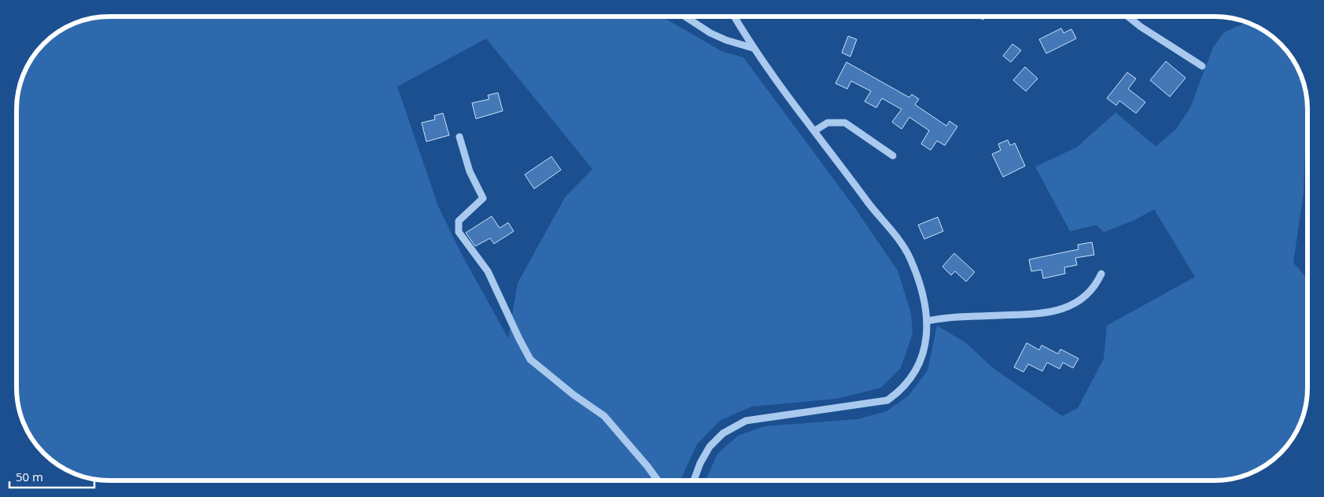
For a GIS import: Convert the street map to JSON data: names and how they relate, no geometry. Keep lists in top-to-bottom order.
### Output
{
  "scale_bar": "50 m"
}
